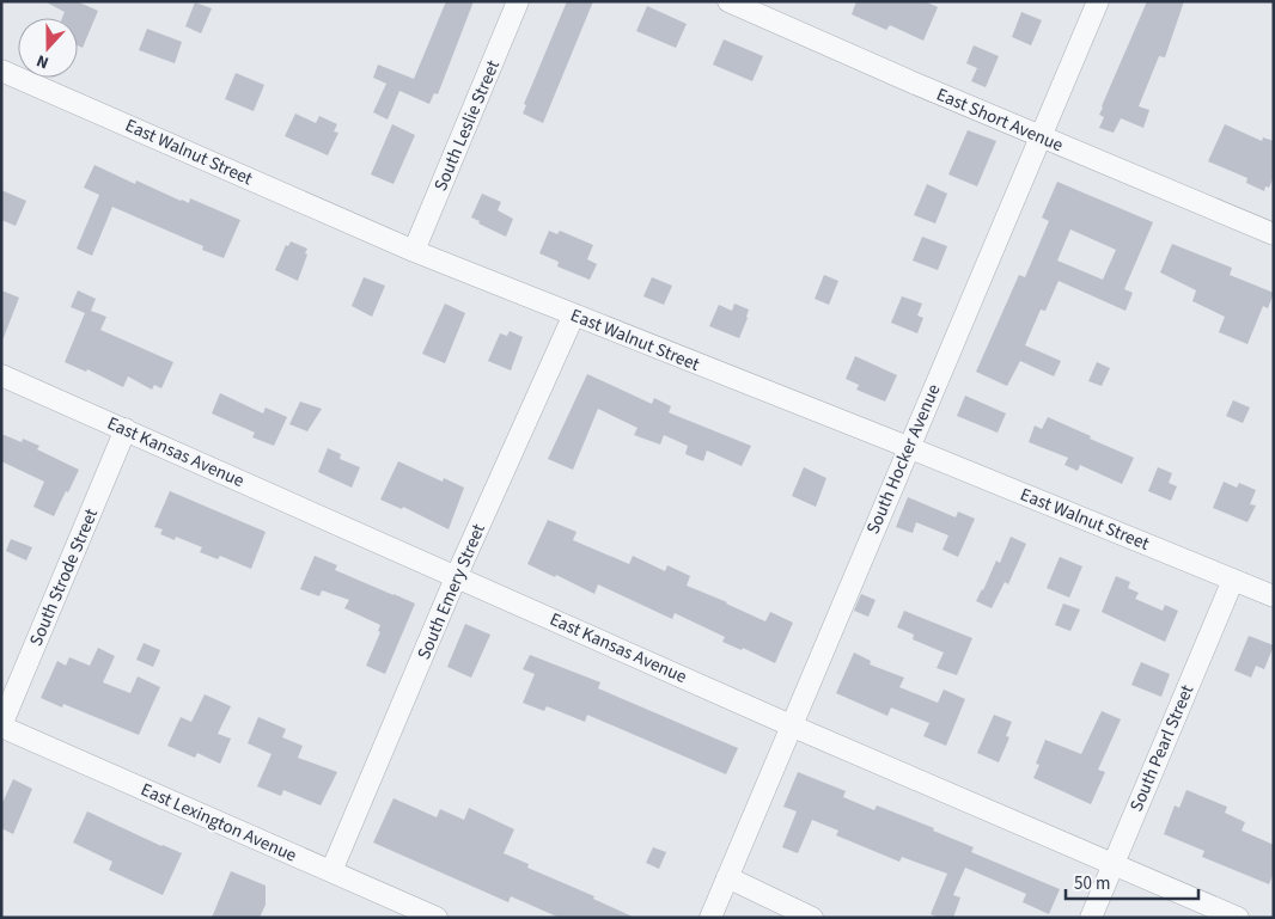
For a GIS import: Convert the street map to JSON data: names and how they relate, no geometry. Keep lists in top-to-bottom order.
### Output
{
  "streets": {
    "street": [
      "East Short Avenue",
      "South Leslie Street",
      "East Walnut Street",
      "East Kansas Avenue",
      "South Hocker Avenue",
      "South Strode Street",
      "South Emery Street",
      "South Pearl Street",
      "East Lexington Avenue"
    ]
  },
  "crossings": [
    ["East Short Avenue", "South Hocker Avenue"],
    ["South Leslie Street", "East Walnut Street"],
    ["East Walnut Street", "South Hocker Avenue"],
    ["East Walnut Street", "South Emery Street"],
    ["East Walnut Street", "South Pearl Street"],
    ["East Kansas Avenue", "South Hocker Avenue"],
    ["East Kansas Avenue", "South Strode Street"],
    ["East Kansas Avenue", "South Emery Street"],
    ["East Kansas Avenue", "South Pearl Street"],
    ["South Strode Street", "East Lexington Avenue"],
    ["South Emery Street", "East Lexington Avenue"]
  ],
  "scale_bar": "50 m",
  "north": "bottom"
}
